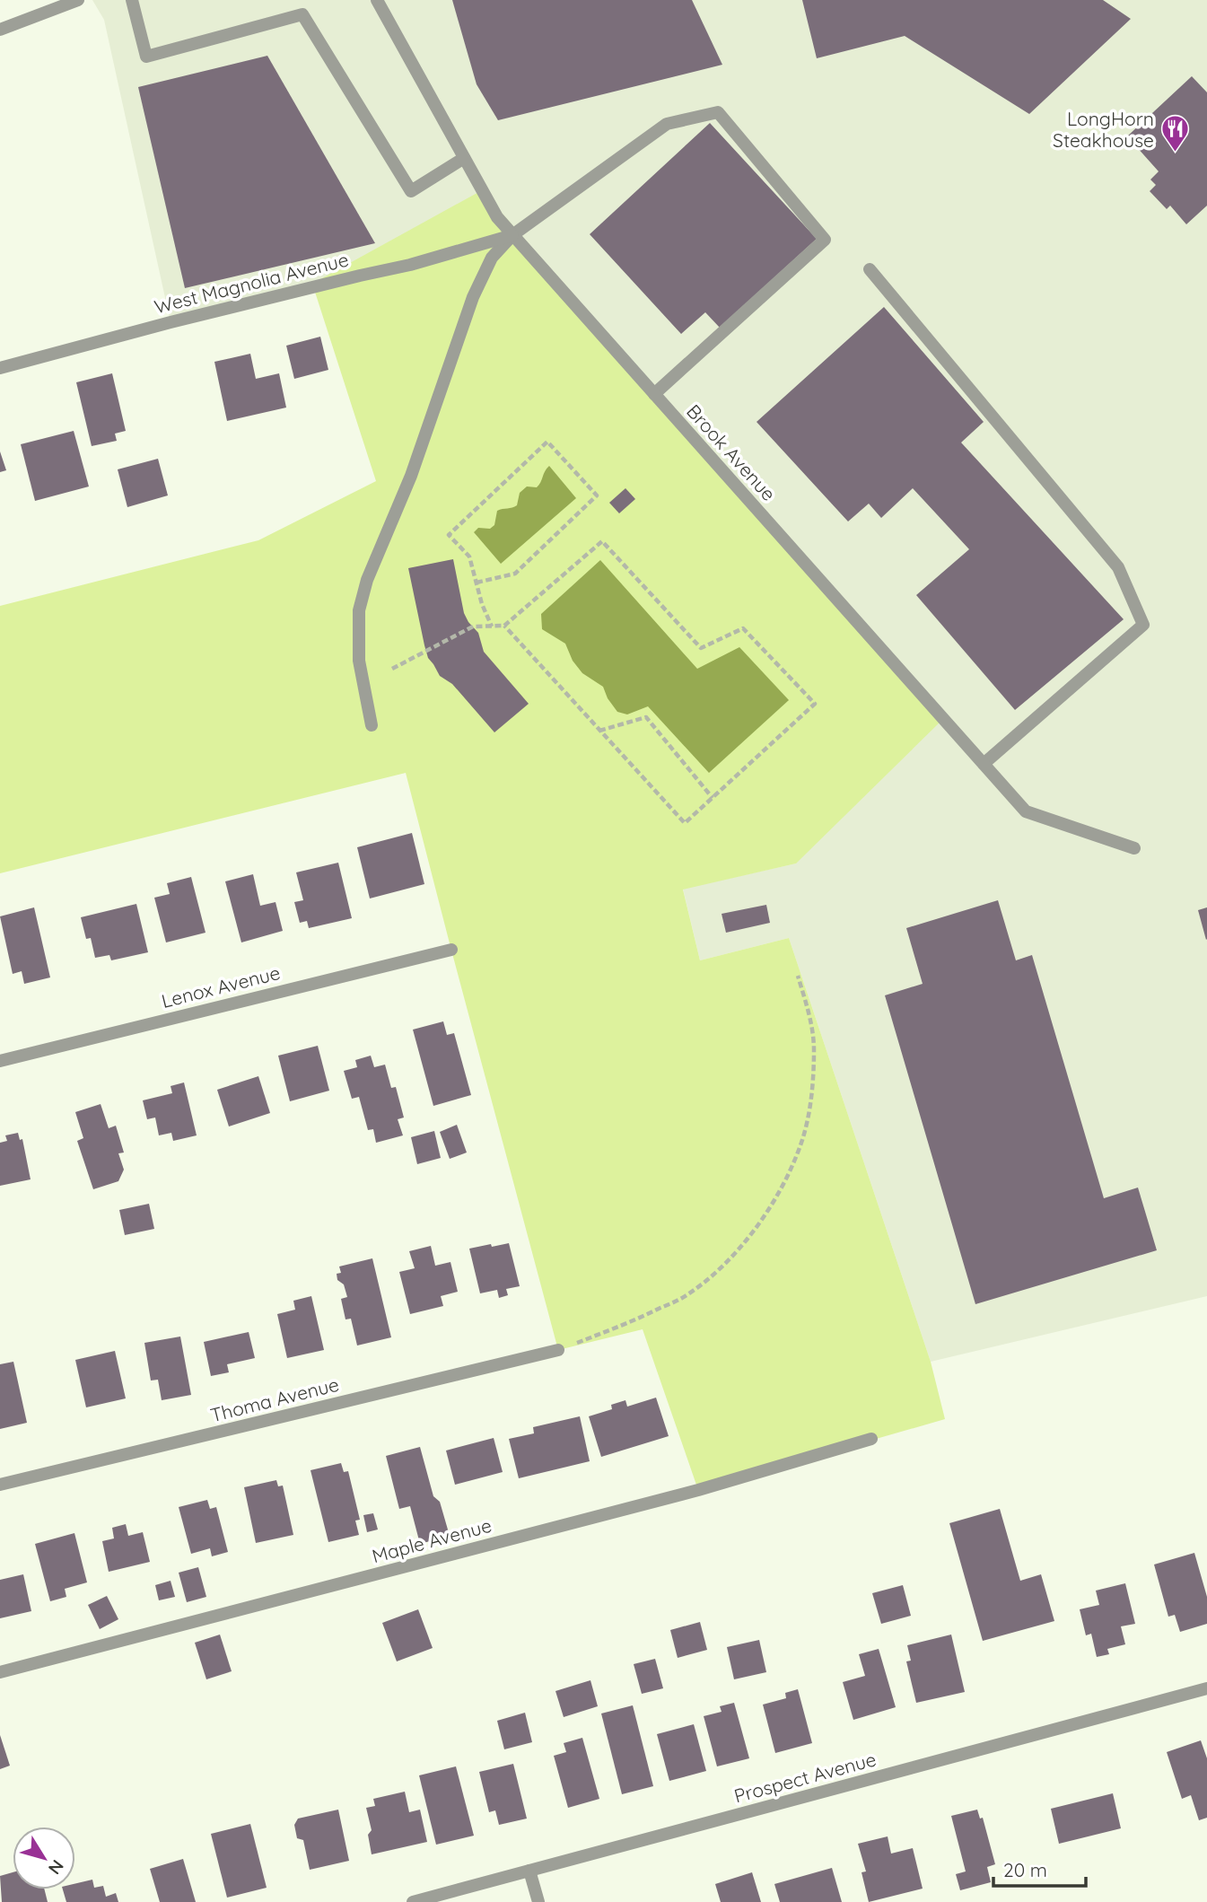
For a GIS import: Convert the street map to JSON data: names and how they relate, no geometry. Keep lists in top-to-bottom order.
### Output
{
  "streets": {
    "street": [
      "West Magnolia Avenue",
      "Brook Avenue",
      "Lenox Avenue",
      "Thoma Avenue",
      "Maple Avenue",
      "Prospect Avenue"
    ]
  },
  "crossings": [
    ["West Magnolia Avenue", "Brook Avenue"]
  ],
  "places": {
    "restaurant": ["LongHorn Steakhouse"]
  },
  "scale_bar": "20 m",
  "north": "bottom right"
}
